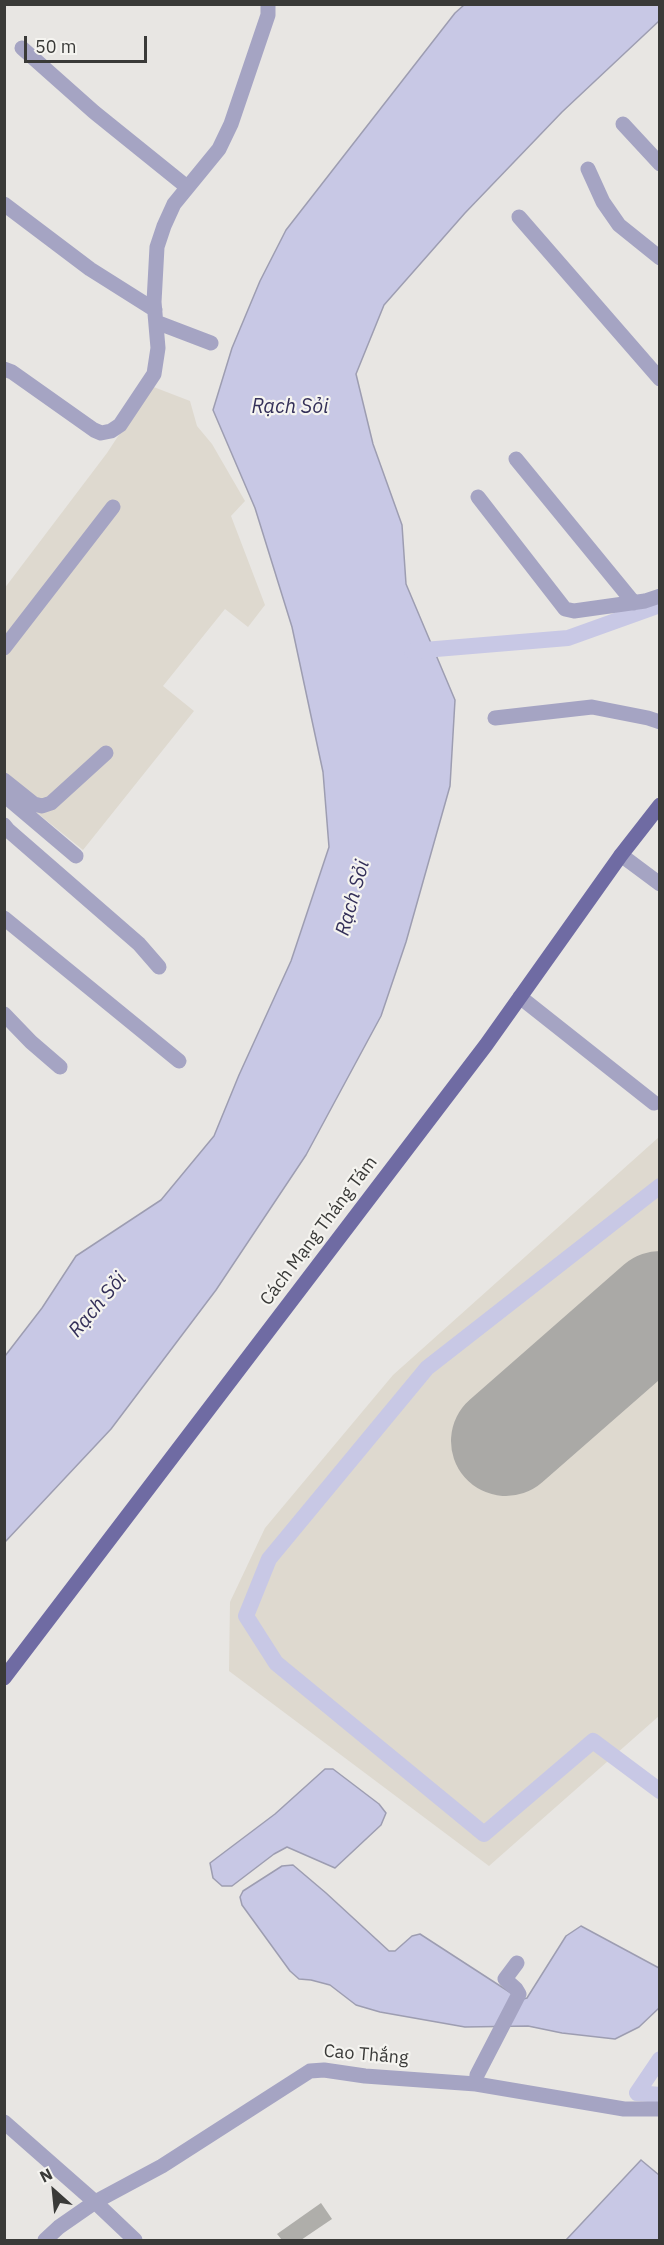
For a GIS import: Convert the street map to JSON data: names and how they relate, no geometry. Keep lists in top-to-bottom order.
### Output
{
  "streets": {
    "main road": ["Cách Mạng Tháng Tám"],
    "street": ["Cao Thắng"]
  },
  "water": ["Rạch Sỏi"],
  "scale_bar": "50 m",
  "north": "top left"
}
